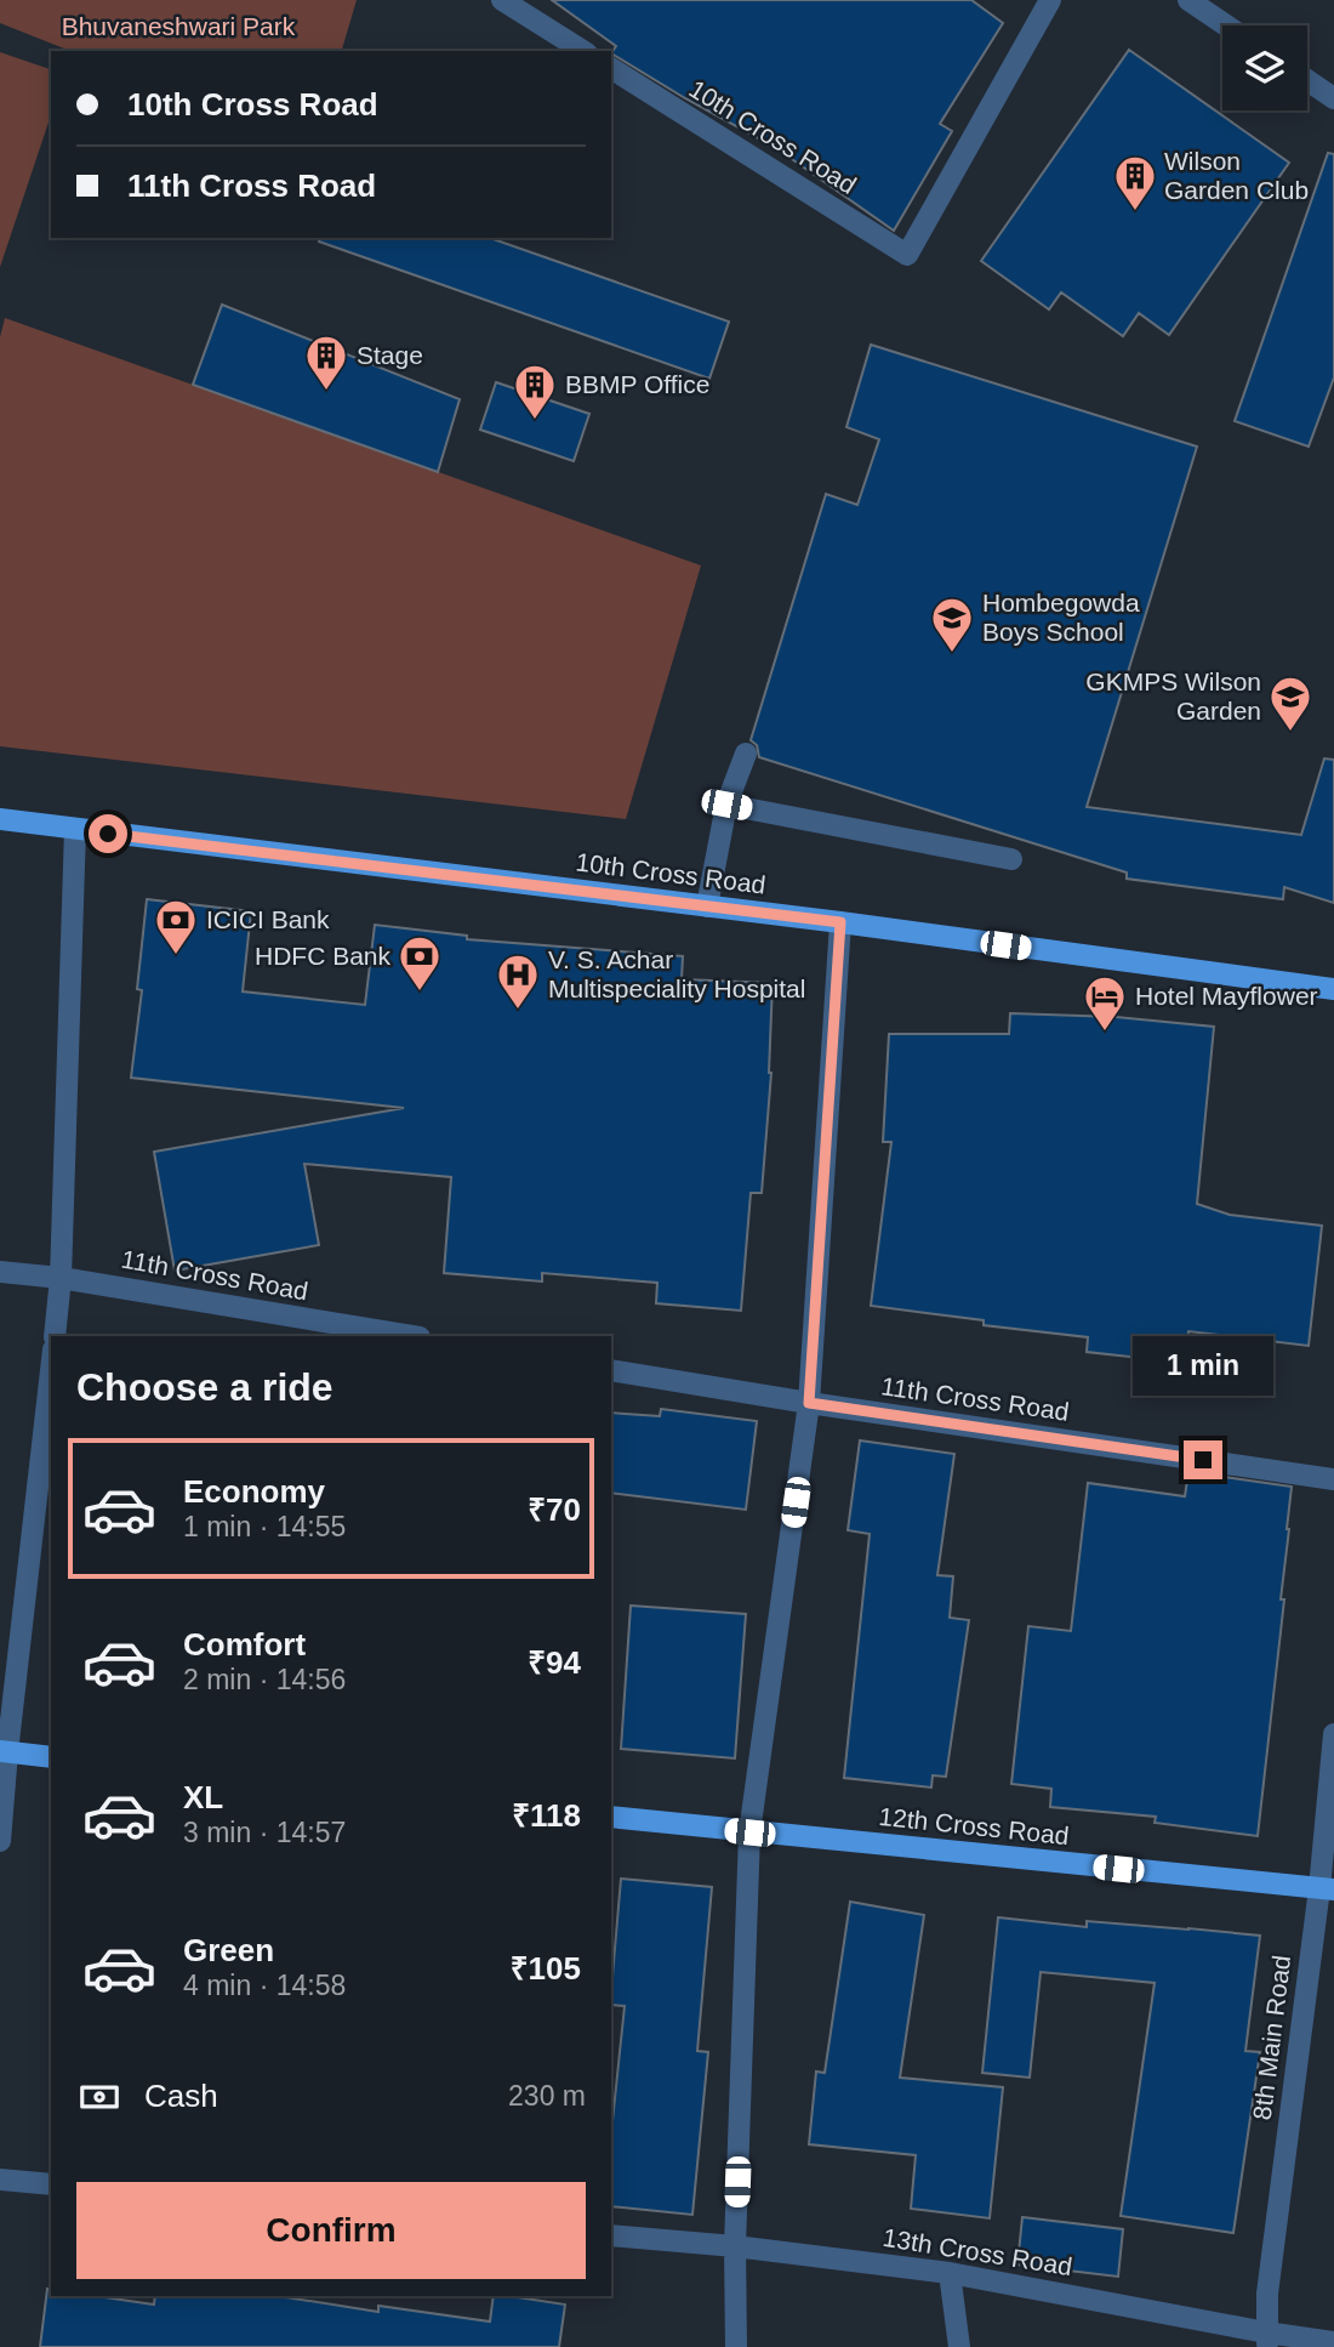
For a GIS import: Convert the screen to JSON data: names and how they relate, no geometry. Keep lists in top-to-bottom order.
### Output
{
  "streets": {
    "main road": ["10th Cross Road", "12th Cross Road"],
    "street": ["11th Cross Road", "8th Main Road", "13th Cross Road"]
  },
  "crossings": [
    ["12th Cross Road", "8th Main Road"],
    ["8th Main Road", "13th Cross Road"]
  ],
  "parks": ["Bhuvaneshwari Park"],
  "places": {
    "building": ["Wilson Garden Club", "Stage", "BBMP Office"],
    "school or university": ["Hombegowda Boys School", "GKMPS Wilson Garden"],
    "bank": ["ICICI Bank", "HDFC Bank"],
    "hospital": ["V. S. Achar Multispeciality Hospital"],
    "hotel": ["Hotel Mayflower"]
  },
  "page": {
    "banner": ["10th Cross Road", "11th Cross Road"],
    "bubble": "1 min",
    "heading": "Choose a ride",
    "list": [
      {
        "name": "Economy",
        "note": "1 min · 14:55",
        "value": "₹70"
      },
      {
        "name": "Comfort",
        "note": "2 min · 14:56",
        "value": "₹94"
      },
      {
        "name": "XL",
        "note": "3 min · 14:57",
        "value": "₹118"
      },
      {
        "name": "Green",
        "note": "4 min · 14:58",
        "value": "₹105"
      }
    ],
    "pay": ["Cash", "230 m"],
    "buttons": "Confirm"
  }
}
